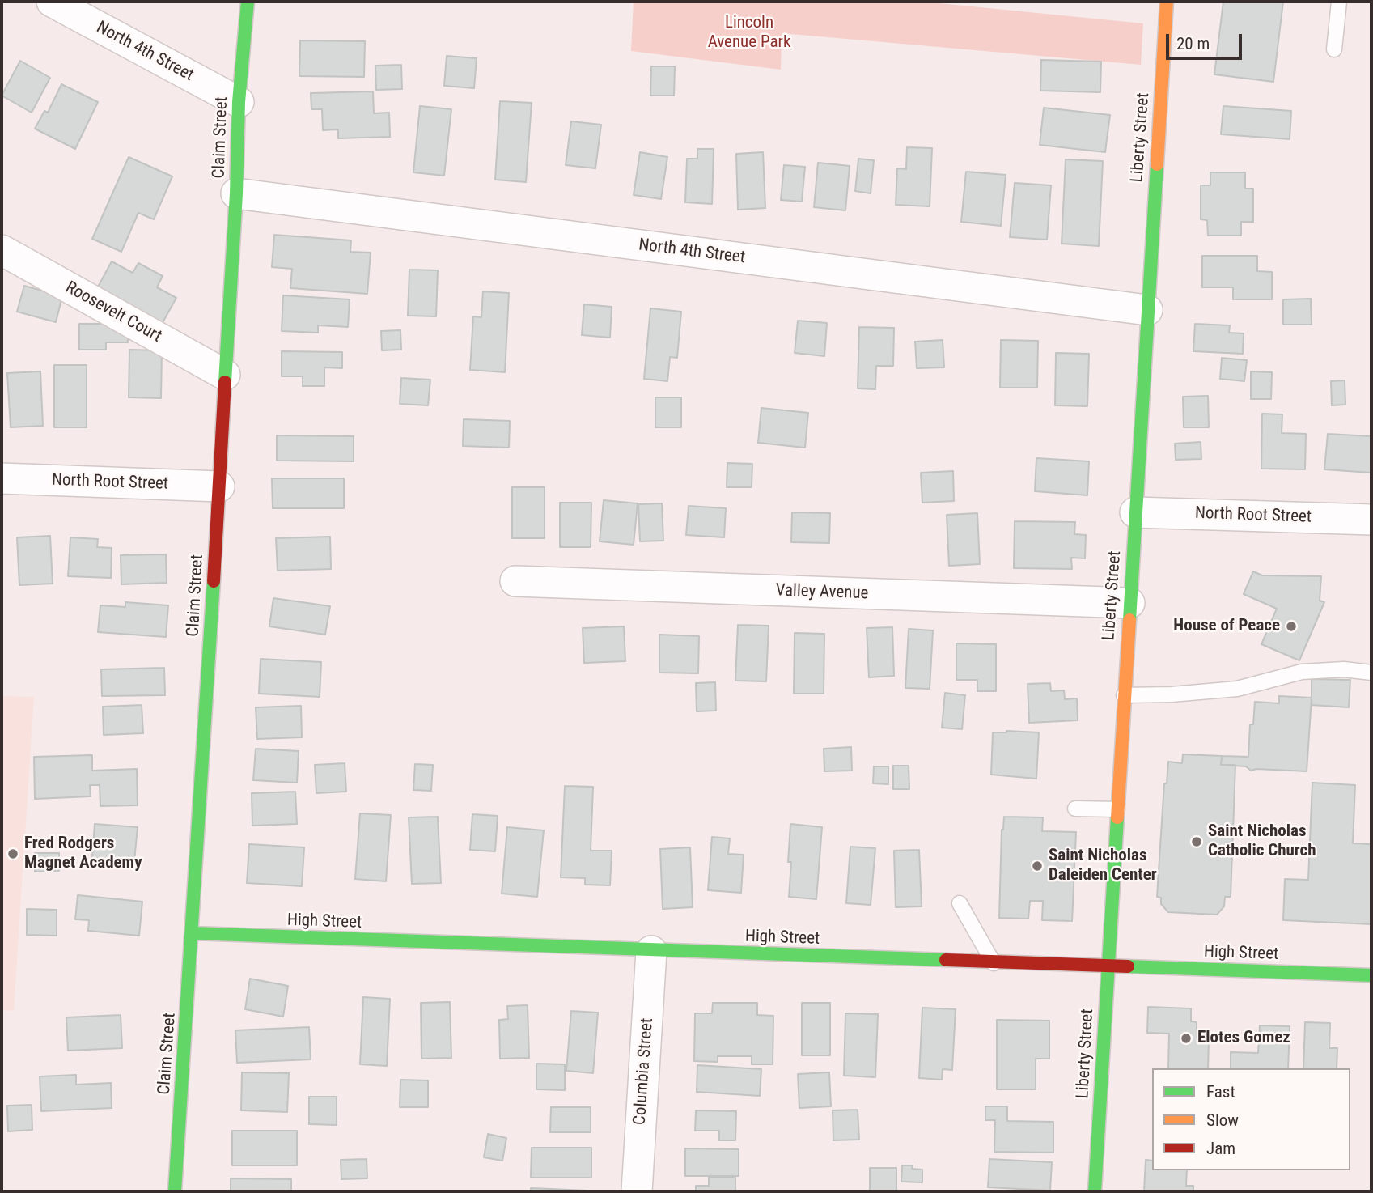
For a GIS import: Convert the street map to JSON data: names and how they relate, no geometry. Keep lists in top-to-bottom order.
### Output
{
  "streets": {
    "street": [
      "North 4th Street",
      "Claim Street",
      "Liberty Street",
      "Roosevelt Court",
      "North Root Street",
      "Valley Avenue",
      "High Street",
      "Columbia Street"
    ]
  },
  "crossings": [
    ["North 4th Street", "Claim Street"],
    ["North 4th Street", "Liberty Street"],
    ["Claim Street", "Roosevelt Court"],
    ["Claim Street", "North Root Street"],
    ["Claim Street", "High Street"],
    ["Liberty Street", "North Root Street"],
    ["Liberty Street", "Valley Avenue"],
    ["Liberty Street", "High Street"],
    ["High Street", "Columbia Street"]
  ],
  "parks": ["Lincoln Avenue Park"],
  "places": [
    "House of Peace",
    "Saint Nicholas Catholic Church",
    "Fred Rodgers Magnet Academy",
    "Saint Nicholas Daleiden Center",
    "Elotes Gomez"
  ],
  "legend": ["Fast", "Slow", "Jam"],
  "scale_bar": "20 m"
}
